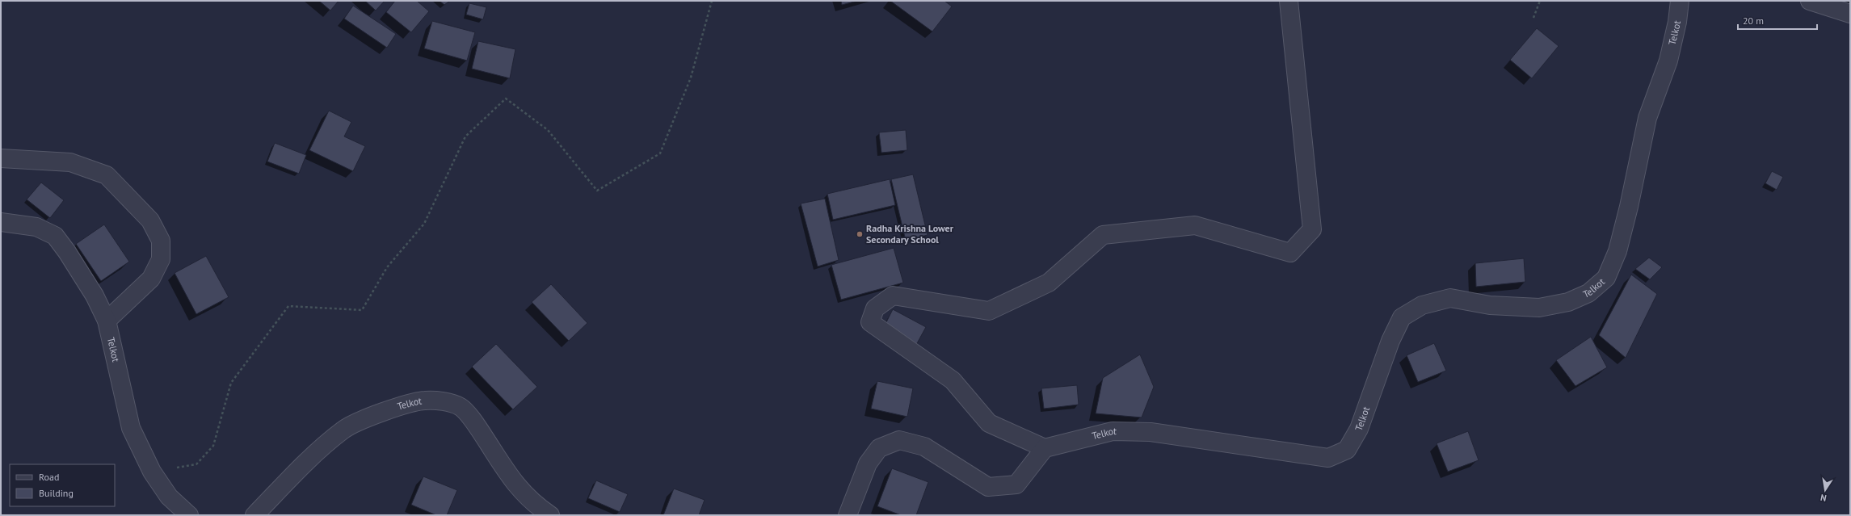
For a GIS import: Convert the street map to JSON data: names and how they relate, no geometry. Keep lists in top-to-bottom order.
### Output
{
  "streets": {
    "street": ["Telkot"]
  },
  "places": ["Radha Krishna Lower Secondary School"],
  "legend": ["Road", "Building"],
  "scale_bar": "20 m",
  "north": "bottom"
}
